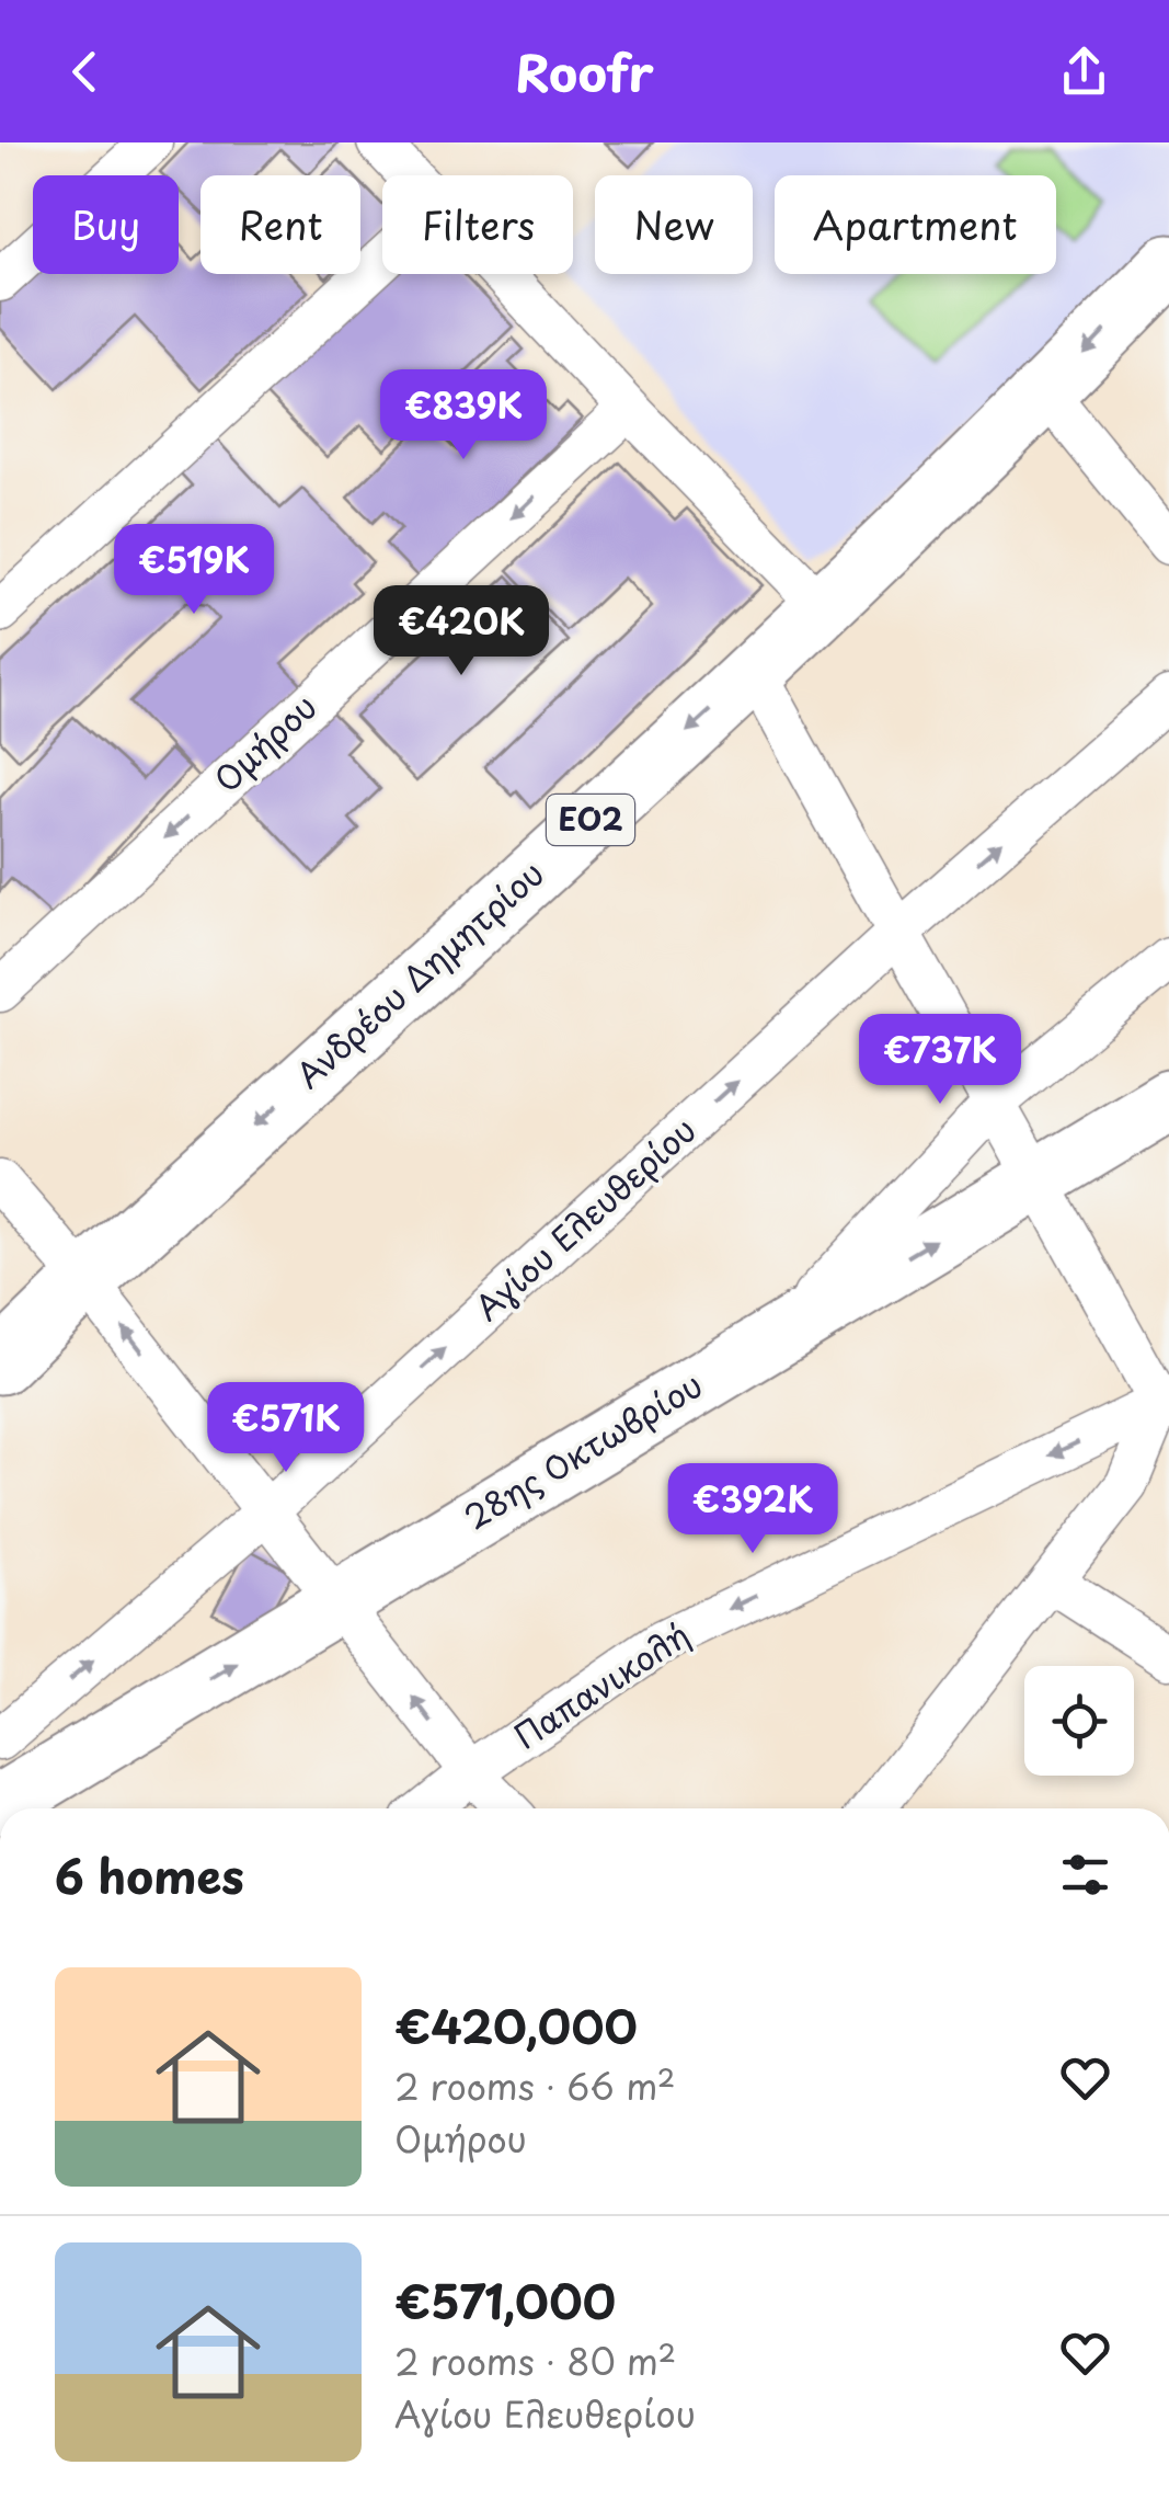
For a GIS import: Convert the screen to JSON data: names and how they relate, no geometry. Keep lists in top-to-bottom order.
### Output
{
  "streets": {
    "main road": ["ΕΟ2", "Ανδρέου Δημητρίου", "28ης Οκτωβρίου"],
    "street": ["Ομήρου", "Αγίου Ελευθερίου", "Παπανικολή"]
  },
  "one_way": ["Ανδρέου Δημητρίου", "28ης Οκτωβρίου"],
  "page": {
    "header": "Roofr",
    "chip": [
      "Buy",
      "Rent",
      "Filters",
      "New",
      "Apartment"
    ],
    "price": [
      "€839K",
      "€519K",
      "€420K",
      "€737K",
      "€571K",
      "€392K"
    ],
    "heading": "6 homes",
    "list": [
      {
        "name": "€420,000",
        "note": "2 rooms · 66 m² · Ομήρου"
      },
      {
        "name": "€571,000",
        "note": "2 rooms · 80 m² · Αγίου Ελευθερίου"
      }
    ]
  }
}
